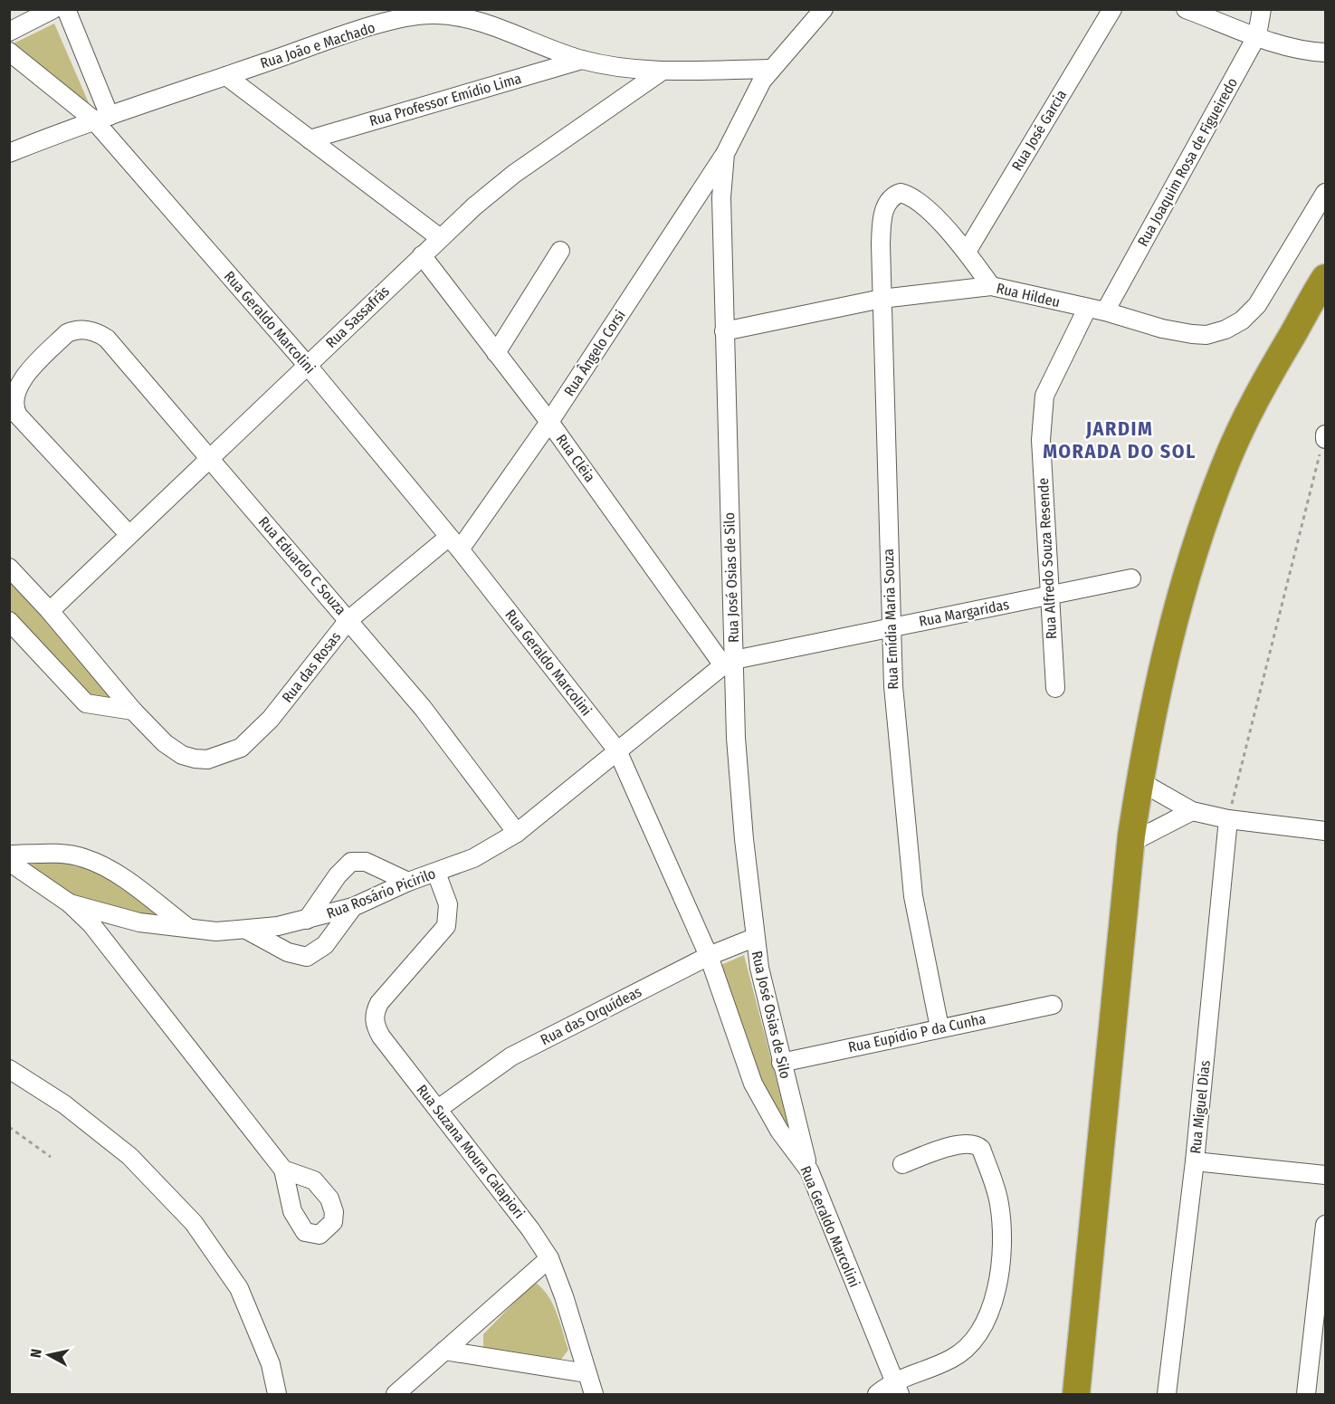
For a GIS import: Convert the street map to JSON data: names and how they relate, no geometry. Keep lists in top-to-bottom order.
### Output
{
  "streets": {
    "street": [
      "Rua João e Machado",
      "Rua Professor Emídio Lima",
      "Rua José Garcia",
      "Rua Joaquim Rosa de Figueiredo",
      "Rua Hildeu",
      "Rua Sassafrás",
      "Rua Geraldo Marcolini",
      "Rua Ângelo Corsi",
      "Rua Cléia",
      "Rua Alfredo Souza Resende",
      "Rua Eduardo C Souza",
      "Rua José Osias de Silo",
      "Rua Margaridas",
      "Rua Emídia Maria Souza",
      "Rua das Rosas",
      "Rua Rosário Picirilo",
      "Rua das Orquídeas",
      "Rua Eupídio P da Cunha",
      "Rua Miguel Dias",
      "Rua Suzana Moura Calapiori"
    ]
  },
  "crossings": [
    ["Rua João e Machado", "Rua Professor Emídio Lima"],
    ["Rua João e Machado", "Rua Sassafrás"],
    ["Rua João e Machado", "Rua Geraldo Marcolini"],
    ["Rua João e Machado", "Rua José Osias de Silo"],
    ["Rua José Garcia", "Rua Emídia Maria Souza"],
    ["Rua Joaquim Rosa de Figueiredo", "Rua Hildeu"],
    ["Rua Hildeu", "Rua Alfredo Souza Resende"],
    ["Rua Hildeu", "Rua José Osias de Silo"],
    ["Rua Hildeu", "Rua Emídia Maria Souza"],
    ["Rua Sassafrás", "Rua Geraldo Marcolini"],
    ["Rua Sassafrás", "Rua Cléia"],
    ["Rua Sassafrás", "Rua Eduardo C Souza"],
    ["Rua Sassafrás", "Rua das Rosas"],
    ["Rua Geraldo Marcolini", "Rua Ângelo Corsi"],
    ["Rua Geraldo Marcolini", "Rua José Osias de Silo"],
    ["Rua Geraldo Marcolini", "Rua das Rosas"],
    ["Rua Geraldo Marcolini", "Rua Rosário Picirilo"],
    ["Rua Geraldo Marcolini", "Rua das Orquídeas"],
    ["Rua Ângelo Corsi", "Rua Cléia"],
    ["Rua Ângelo Corsi", "Rua José Osias de Silo"],
    ["Rua Ângelo Corsi", "Rua das Rosas"],
    ["Rua Cléia", "Rua José Osias de Silo"],
    ["Rua Cléia", "Rua Margaridas"],
    ["Rua Cléia", "Rua Rosário Picirilo"],
    ["Rua Alfredo Souza Resende", "Rua Margaridas"],
    ["Rua Eduardo C Souza", "Rua das Rosas"],
    ["Rua Eduardo C Souza", "Rua Rosário Picirilo"],
    ["Rua José Osias de Silo", "Rua Margaridas"],
    ["Rua José Osias de Silo", "Rua Rosário Picirilo"],
    ["Rua José Osias de Silo", "Rua das Orquídeas"],
    ["Rua José Osias de Silo", "Rua Eupídio P da Cunha"],
    ["Rua Margaridas", "Rua Emídia Maria Souza"],
    ["Rua Margaridas", "Rua Rosário Picirilo"],
    ["Rua Emídia Maria Souza", "Rua Eupídio P da Cunha"],
    ["Rua Rosário Picirilo", "Rua Suzana Moura Calapiori"],
    ["Rua das Orquídeas", "Rua Suzana Moura Calapiori"]
  ],
  "districts": ["JARDIM MORADA DO SOL"],
  "north": "left"
}
